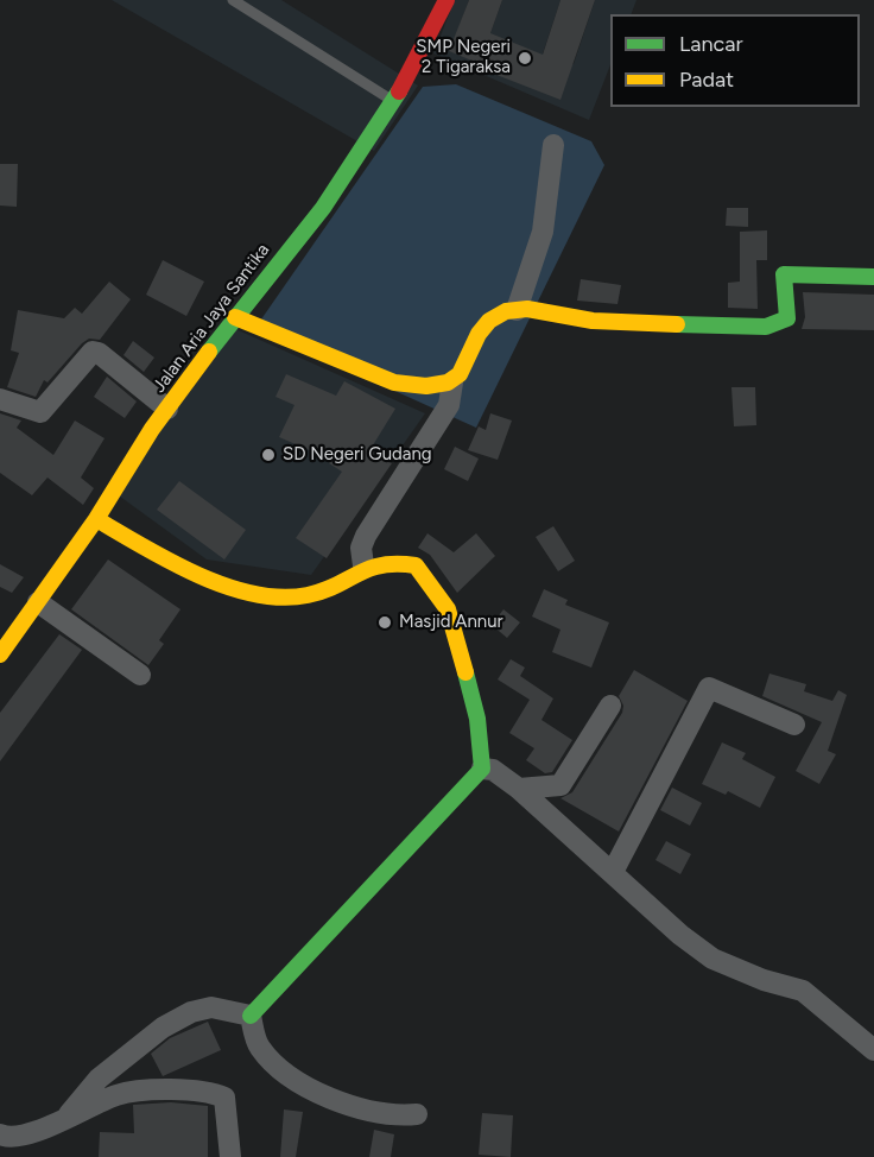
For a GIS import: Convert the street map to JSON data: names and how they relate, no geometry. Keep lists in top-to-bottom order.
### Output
{
  "streets": {
    "street": ["Jalan Aria Jaya Santika"]
  },
  "places": ["SMP Negeri 2 Tigaraksa", "SD Negeri Gudang", "Masjid Annur"],
  "legend": ["Lancar", "Padat"]
}
